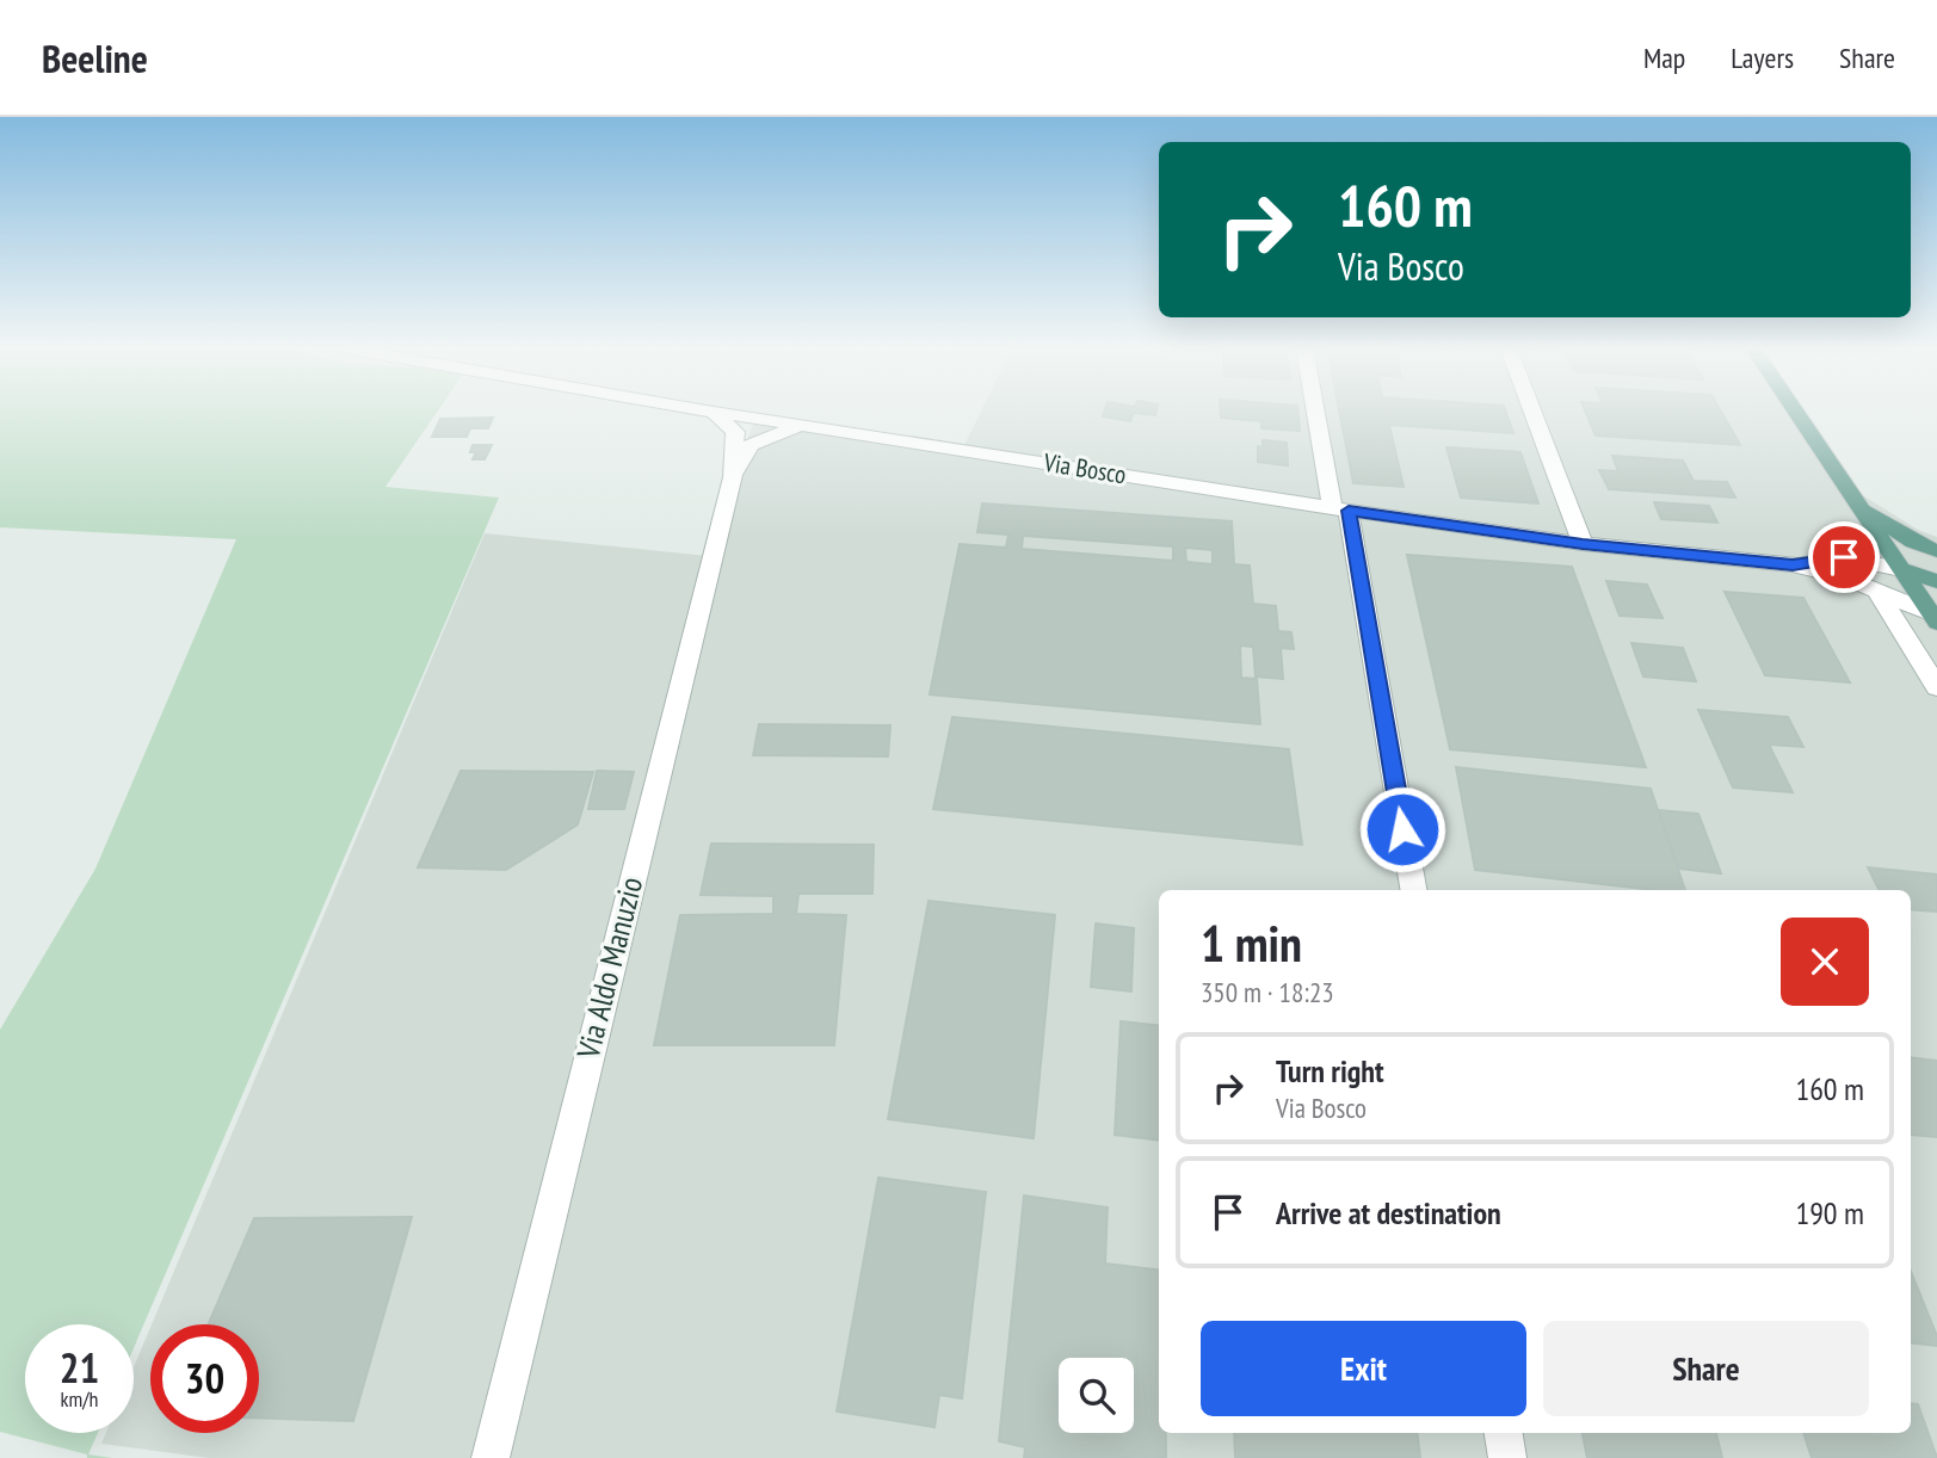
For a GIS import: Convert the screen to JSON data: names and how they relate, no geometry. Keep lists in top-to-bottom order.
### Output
{
  "streets": {
    "street": ["Via Bosco", "Via Aldo Manuzio"]
  },
  "crossings": [
    ["Via Bosco", "Via Aldo Manuzio"]
  ],
  "page": {
    "header": "Beeline",
    "nav": ["Map", "Layers", "Share"],
    "turn": ["160 m", "Via Bosco"],
    "heading": ["1 min", "350 m · 18:23"],
    "list": [
      {
        "name": "Turn right",
        "note": "Via Bosco",
        "value": "160 m"
      },
      {
        "name": "Arrive at destination",
        "value": "190 m"
      }
    ],
    "buttons": ["Exit", "Share"],
    "speed": "21 km/h",
    "limit": "30"
  }
}
